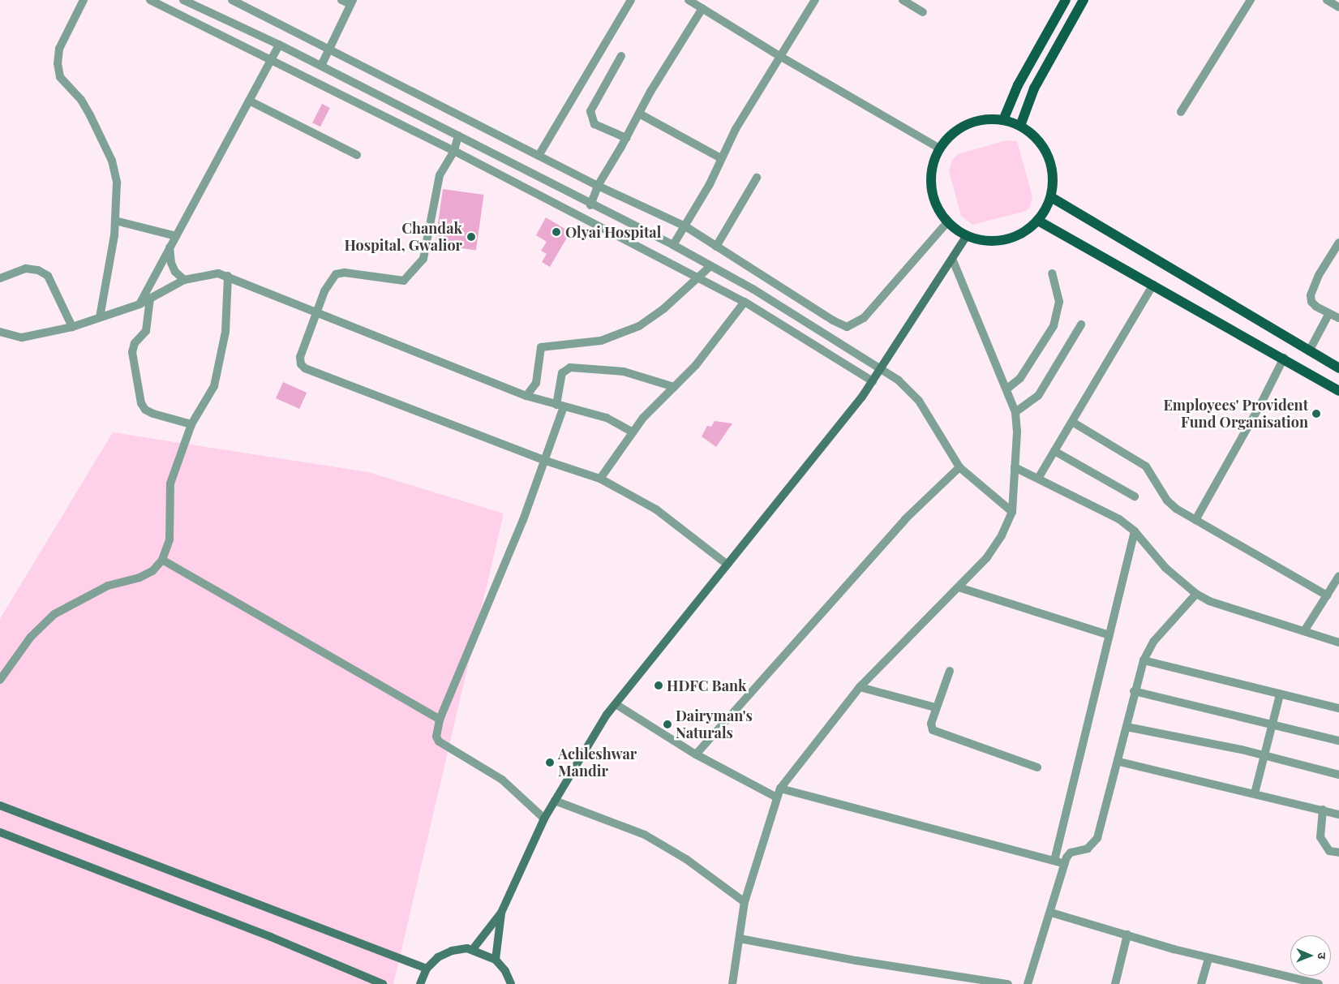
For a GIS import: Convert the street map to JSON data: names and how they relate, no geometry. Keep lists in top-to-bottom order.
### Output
{
  "places": [
    "Olyai Hospital",
    "Chandak Hospital, Gwalior",
    "Employees' Provident Fund Organisation",
    "HDFC Bank",
    "Dairyman's Naturals",
    "Achleshwar Mandir"
  ],
  "north": "right"
}
